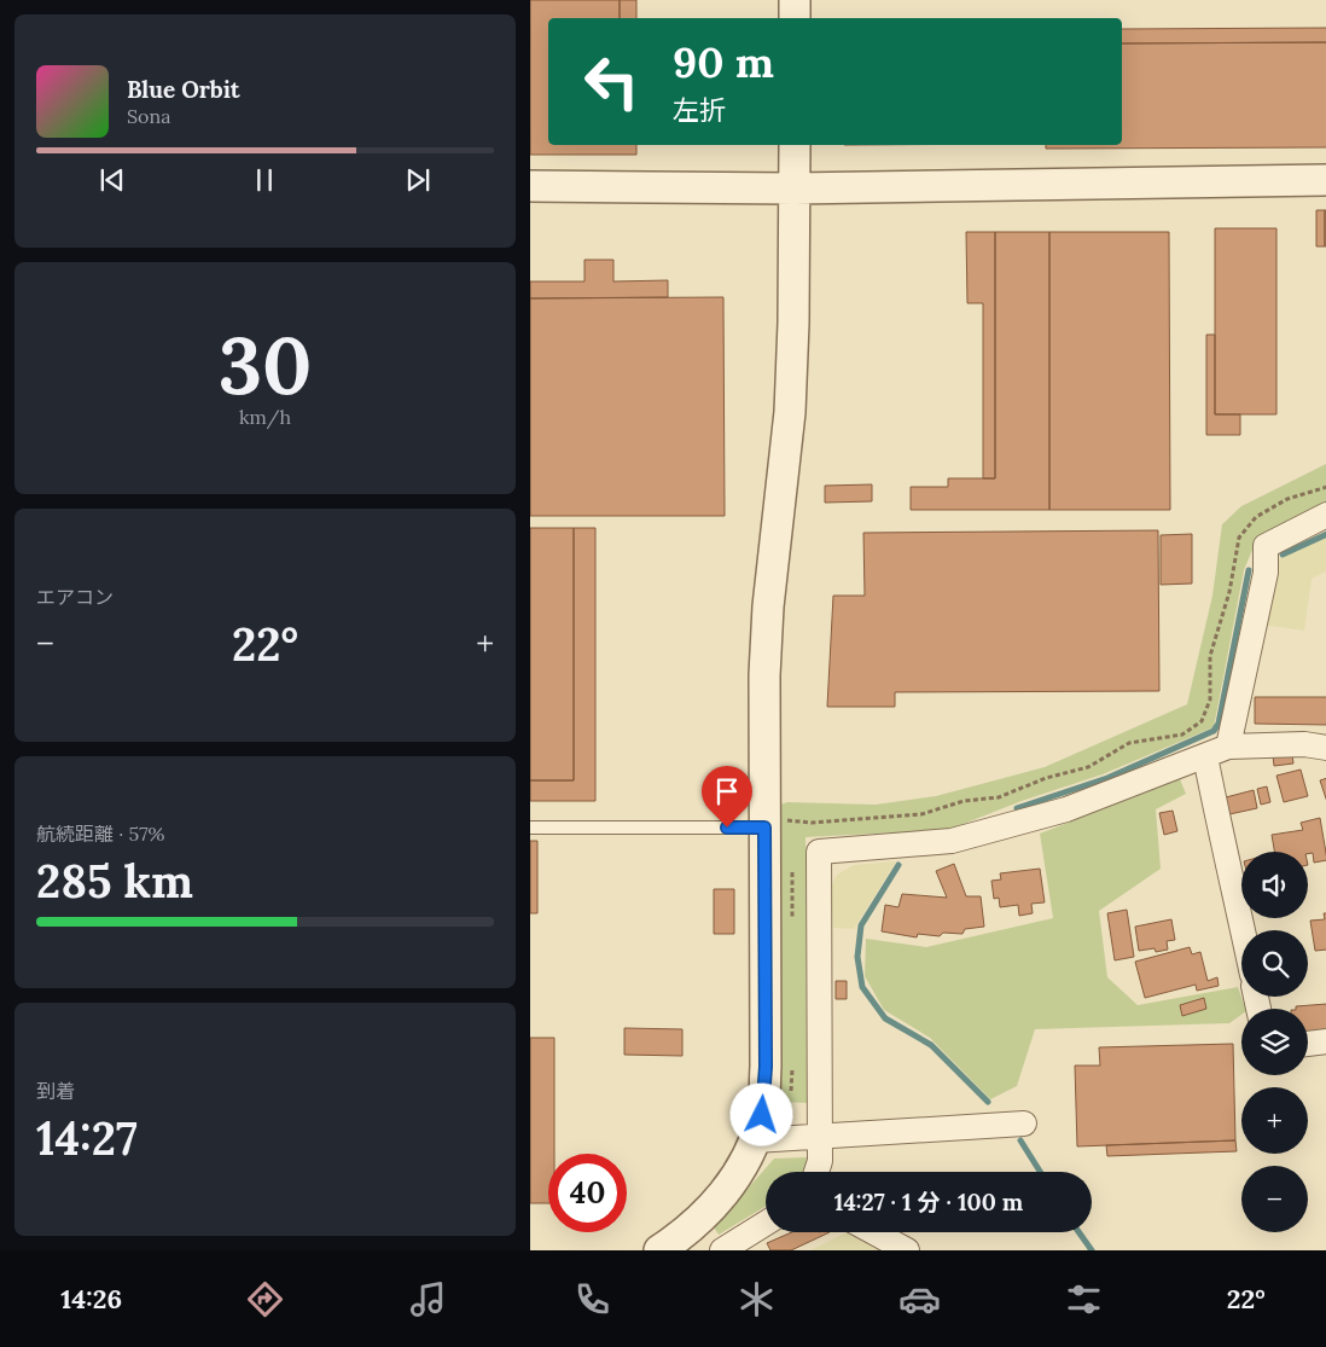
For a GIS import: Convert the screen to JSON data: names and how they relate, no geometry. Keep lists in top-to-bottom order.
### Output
{
  "page": {
    "turn": ["90 m", "左折"],
    "song": ["Blue Orbit", "Sona"],
    "tile": [
      ["30", "km/h"],
      "エアコン",
      ["航続距離 · 57%", "285 km"],
      ["到着", "14:27"]
    ],
    "heat": ["−", "22°", "+"],
    "map_buttons": ["+", "−"],
    "limit": "40",
    "trip": "14:27 · 1 分 · 100 m",
    "tabs": ["14:26", "22°"]
  }
}
